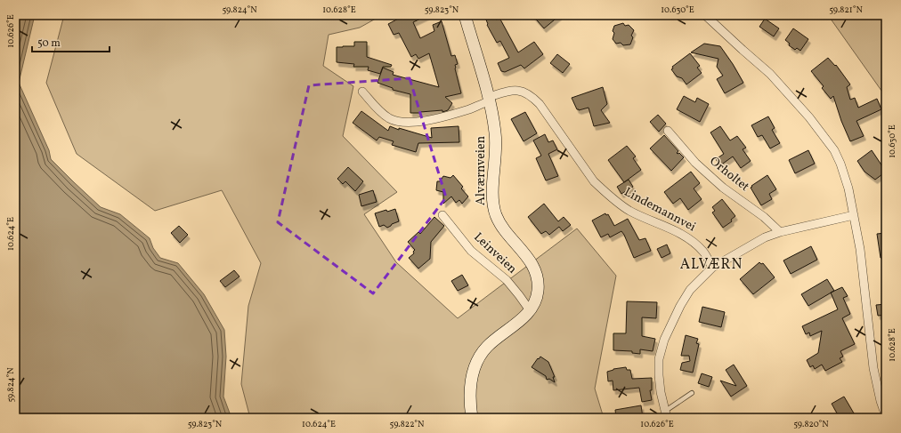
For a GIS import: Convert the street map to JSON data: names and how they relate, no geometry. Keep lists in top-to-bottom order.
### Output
{
  "streets": {
    "main road": ["Alværnveien"],
    "street": ["Orholtet", "Lindemannvei", "Leinveien"]
  },
  "crossings": [
    ["Alværnveien", "Lindemannvei"],
    ["Alværnveien", "Leinveien"]
  ],
  "districts": ["ALVÆRN"],
  "scale_bar": "50 m",
  "coordinates": [
    "59.824°N",
    "10.628°E",
    "59.823°N",
    "10.630°E",
    "59.821°N",
    "10.626°E",
    "10.624°E",
    "59.822°N",
    "59.820°N"
  ]
}
